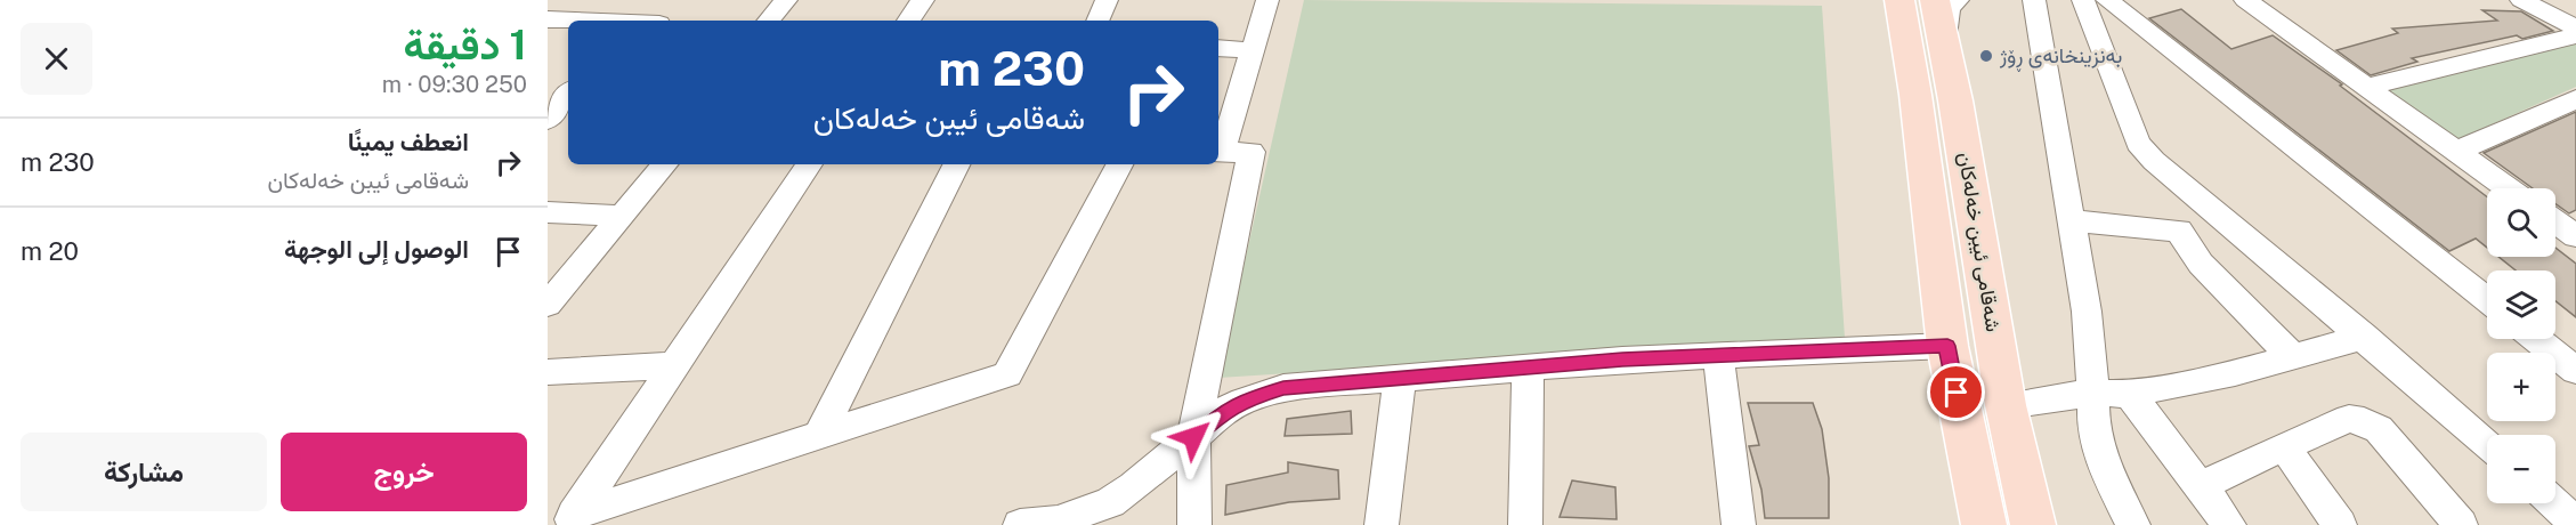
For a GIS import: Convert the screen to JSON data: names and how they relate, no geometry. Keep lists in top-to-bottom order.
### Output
{
  "streets": {
    "main road": ["شەقامی ئیبن خەلەکان"]
  },
  "places": ["بەنزینخانەی ڕۆژ"],
  "page": {
    "heading": ["1 دقيقة", "250 m · 09:30"],
    "turn": ["230 m", "شەقامی ئیبن خەلەکان"],
    "list": [
      {
        "name": "انعطف يمينًا",
        "note": "شەقامی ئیبن خەلەکان",
        "value": "230 m"
      },
      {
        "name": "الوصول إلى الوجهة",
        "value": "20 m"
      }
    ],
    "map_buttons": ["+", "−"],
    "buttons": ["خروج", "مشاركة"]
  }
}
